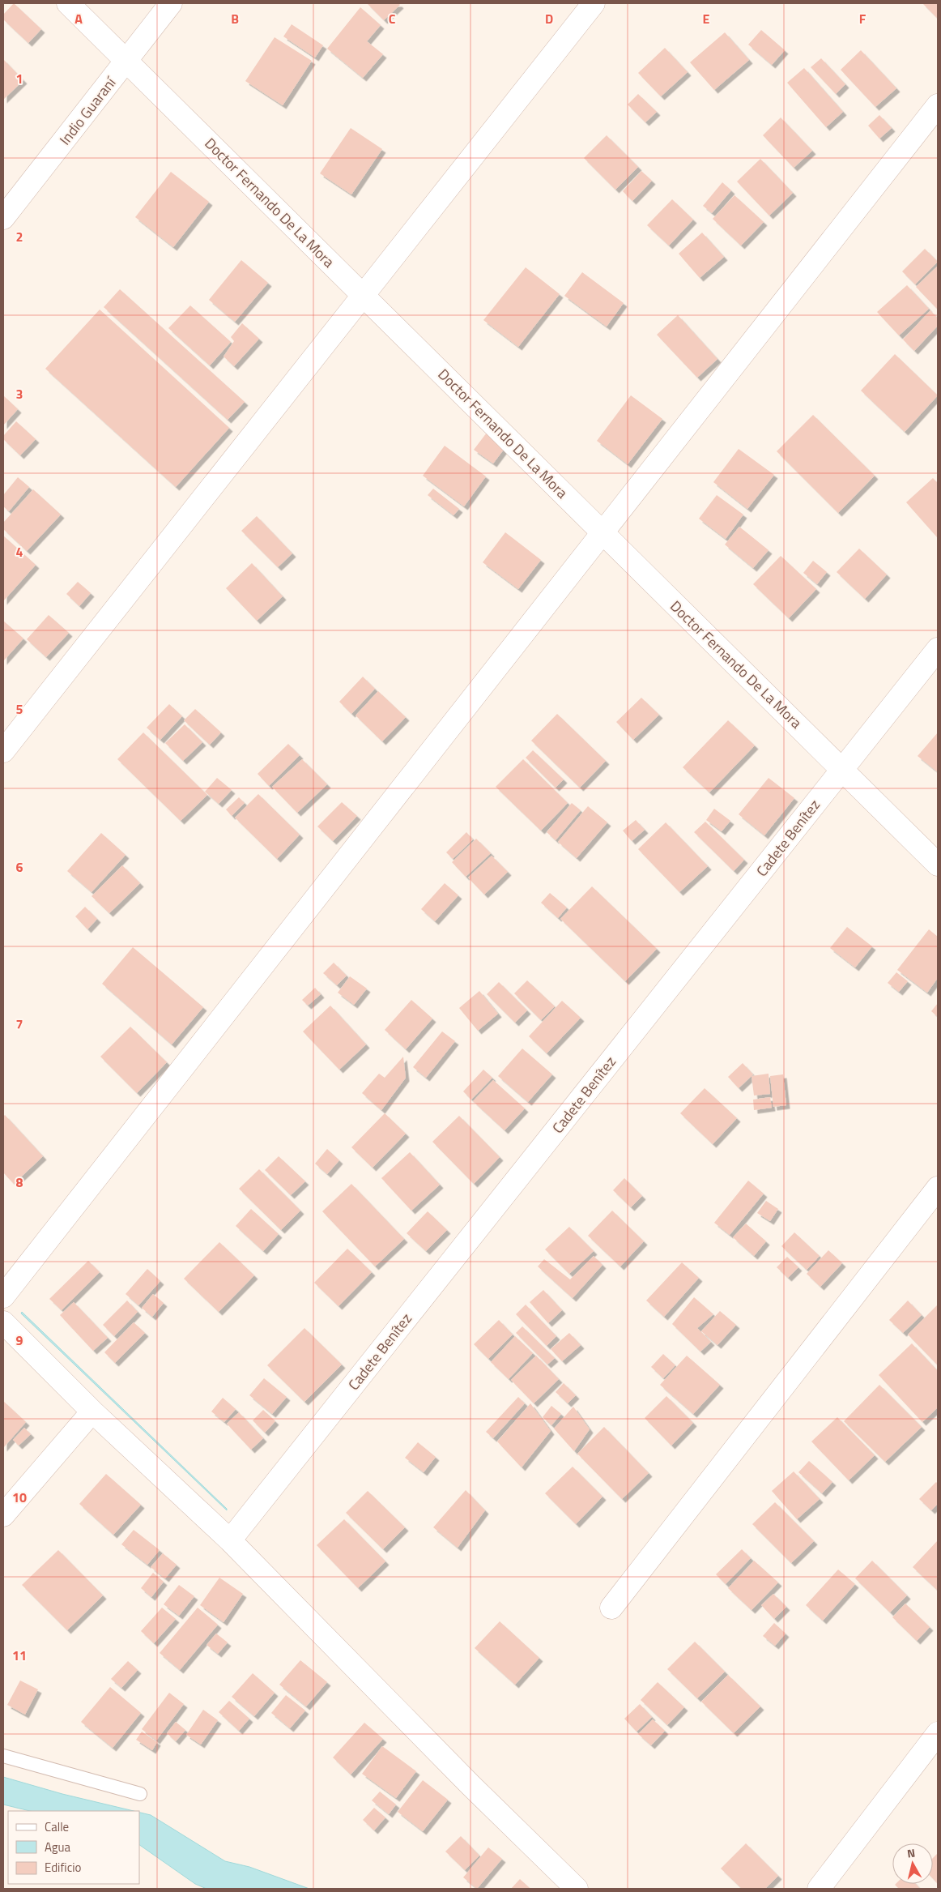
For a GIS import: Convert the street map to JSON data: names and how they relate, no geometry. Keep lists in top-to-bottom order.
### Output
{
  "streets": {
    "street": ["Indio Guaraní", "Doctor Fernando De La Mora", "Cadete Benítez"]
  },
  "crossings": [
    ["Indio Guaraní", "Doctor Fernando De La Mora"],
    ["Doctor Fernando De La Mora", "Cadete Benítez"]
  ],
  "legend": ["Calle", "Agua", "Edificio"],
  "north": "top",
  "grid": {
    "columns": [
      "A",
      "B",
      "C",
      "D",
      "E",
      "F"
    ],
    "rows": [
      "1",
      "2",
      "3",
      "4",
      "5",
      "6",
      "7",
      "8",
      "9",
      "10",
      "11"
    ]
  }
}
